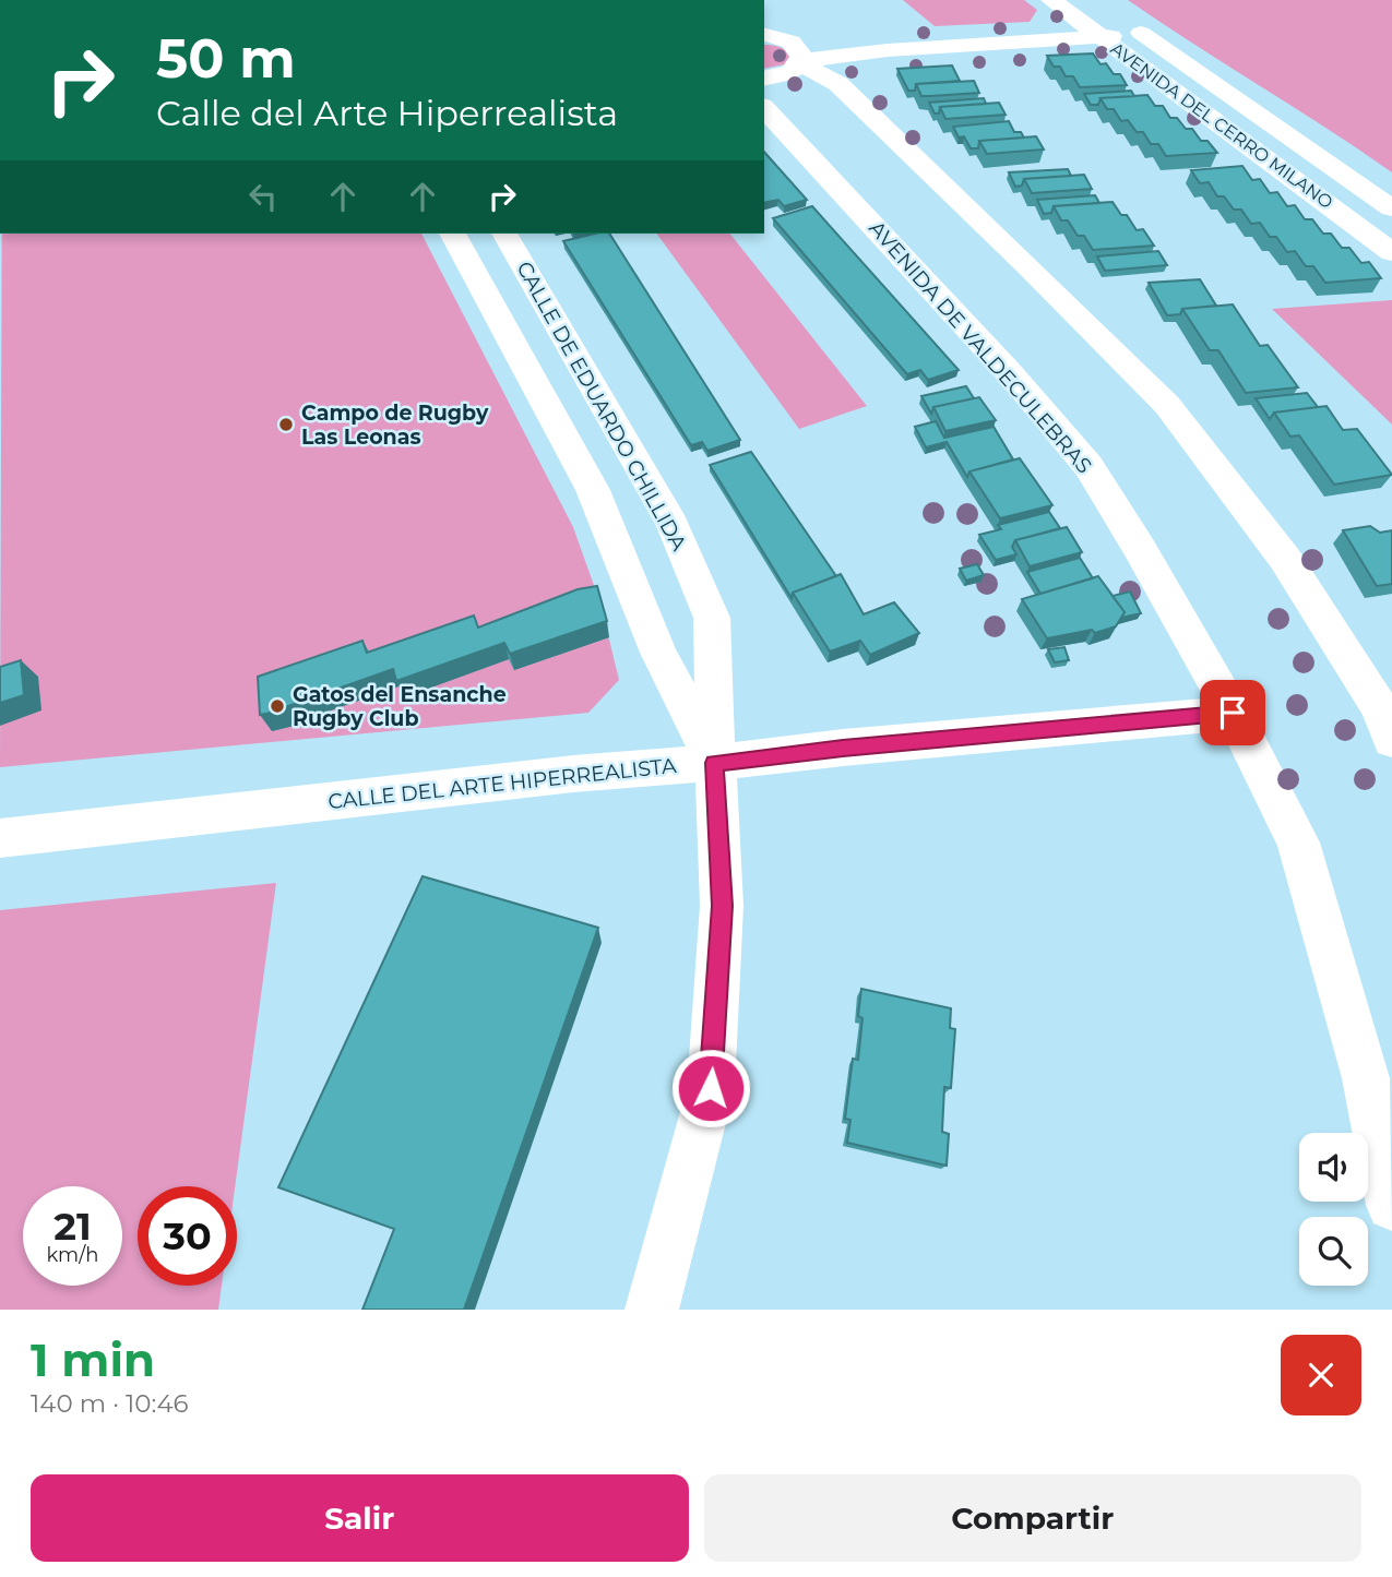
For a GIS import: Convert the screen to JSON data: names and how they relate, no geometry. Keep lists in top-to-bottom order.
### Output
{
  "streets": {
    "street": [
      "AVENIDA DEL CERRO MILANO",
      "AVENIDA DE VALDECULEBRAS",
      "CALLE DE EDUARDO CHILLIDA",
      "CALLE DEL ARTE HIPERREALISTA"
    ]
  },
  "crossings": [
    ["AVENIDA DE VALDECULEBRAS", "CALLE DEL ARTE HIPERREALISTA"],
    ["CALLE DE EDUARDO CHILLIDA", "CALLE DEL ARTE HIPERREALISTA"]
  ],
  "places": ["Campo de Rugby Las Leonas", "Gatos del Ensanche Rugby Club"],
  "page": {
    "turn": ["50 m", "Calle del Arte Hiperrealista"],
    "speed": "21 km/h",
    "limit": "30",
    "heading": ["1 min", "140 m · 10:46"],
    "buttons": ["Salir", "Compartir"]
  }
}
